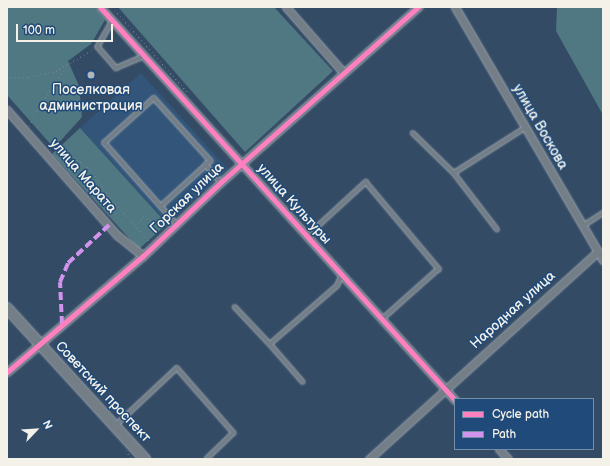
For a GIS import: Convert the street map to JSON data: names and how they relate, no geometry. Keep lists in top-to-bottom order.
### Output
{
  "streets": {
    "street": [
      "улица Воскова",
      "улица Марата",
      "Горская улица",
      "улица Культуры",
      "Народная улица",
      "Советский проспект"
    ]
  },
  "crossings": [
    ["улица Воскова", "Народная улица"],
    ["улица Марата", "Горская улица"],
    ["Горская улица", "улица Культуры"],
    ["Горская улица", "Советский проспект"],
    ["улица Культуры", "Народная улица"]
  ],
  "places": ["Поселковая администрация"],
  "legend": ["Cycle path", "Path"],
  "scale_bar": "100 m",
  "north": "top right"
}
